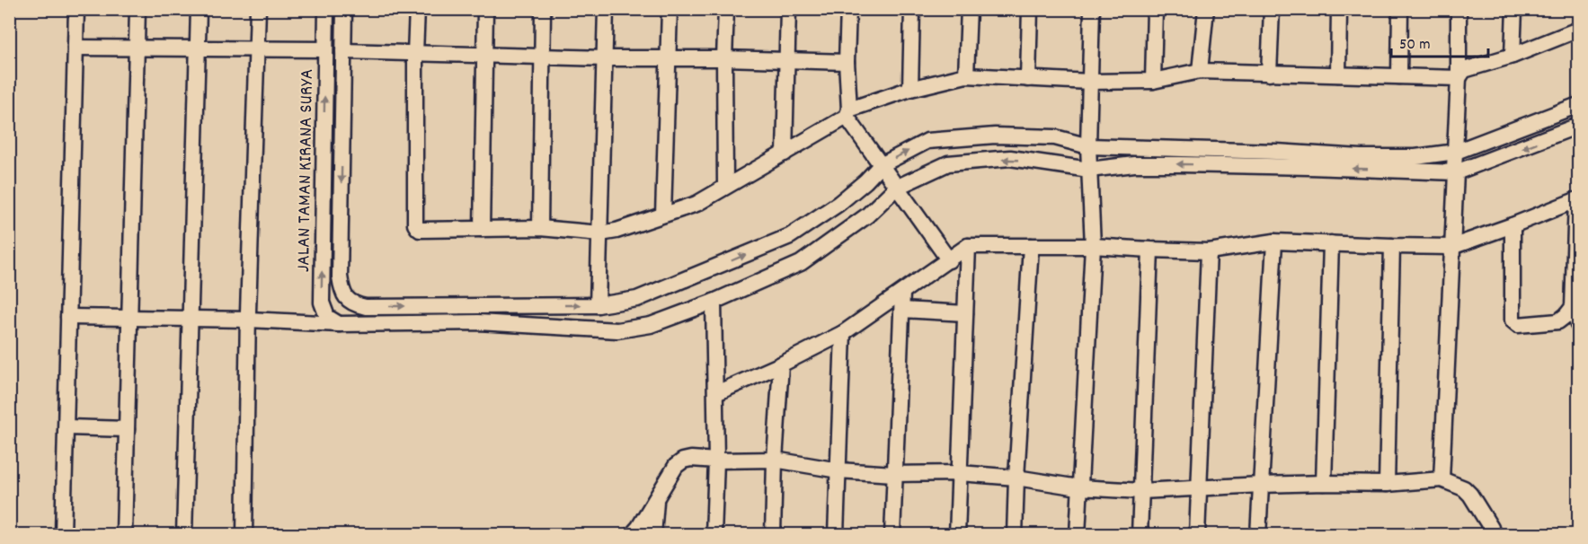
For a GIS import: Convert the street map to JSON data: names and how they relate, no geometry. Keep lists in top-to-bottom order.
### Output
{
  "streets": {
    "street": ["JALAN TAMAN KIRANA SURYA"]
  },
  "scale_bar": "50 m"
}
